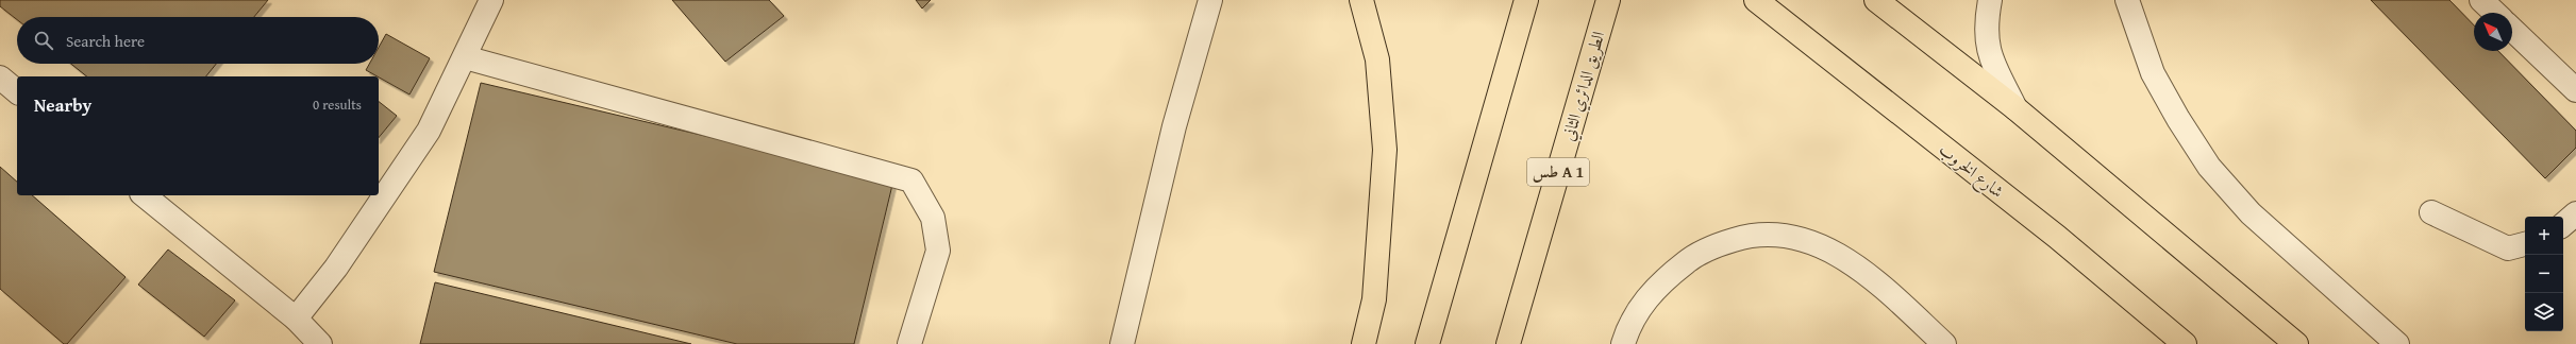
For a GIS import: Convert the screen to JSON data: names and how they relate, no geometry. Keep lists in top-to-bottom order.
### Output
{
  "streets": {
    "main road": ["الطريق الدائري الثاني", "شارع الخروب", "طس A 1"]
  },
  "north": "top left",
  "page": {
    "search": "Search here",
    "heading": ["Nearby", "0 results"],
    "map_buttons": ["+", "−"]
  }
}
